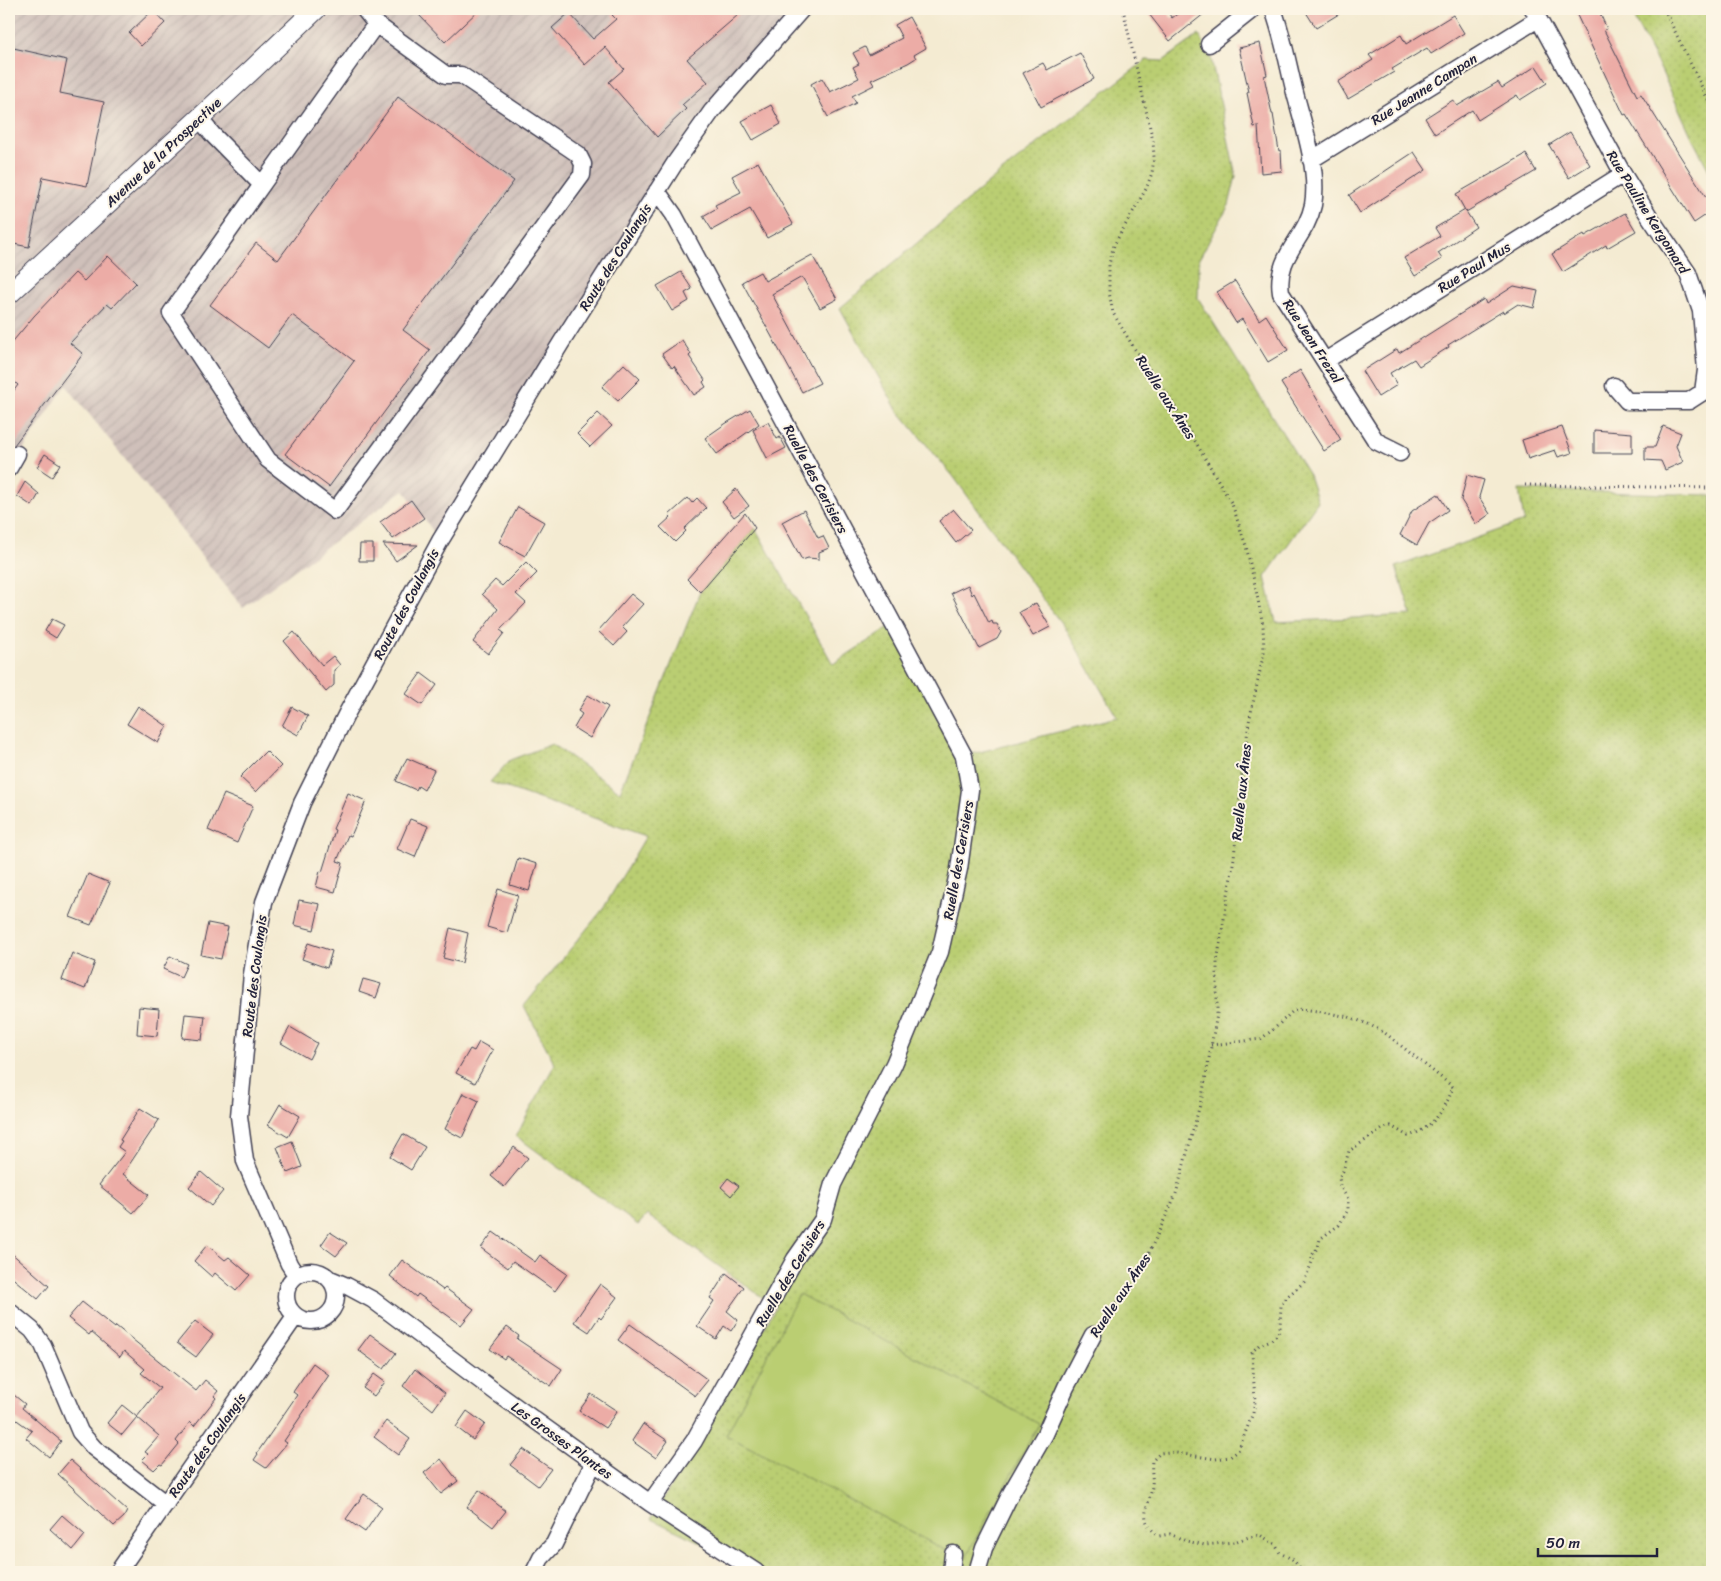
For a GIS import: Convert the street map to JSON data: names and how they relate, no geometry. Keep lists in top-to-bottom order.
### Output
{
  "streets": {
    "main road": ["Avenue de la Prospective"],
    "street": [
      "Rue Jeanne Campan",
      "Rue Pauline Kergomard",
      "Route des Coulangis",
      "Rue Paul Mus",
      "Rue Jean Frezal",
      "Ruelle aux Ânes",
      "Ruelle des Cerisiers",
      "Les Grosses Plantes"
    ]
  },
  "crossings": [
    ["Rue Jeanne Campan", "Rue Pauline Kergomard"],
    ["Rue Jeanne Campan", "Rue Jean Frezal"],
    ["Rue Pauline Kergomard", "Rue Paul Mus"],
    ["Route des Coulangis", "Ruelle des Cerisiers"],
    ["Route des Coulangis", "Les Grosses Plantes"],
    ["Rue Paul Mus", "Rue Jean Frezal"],
    ["Ruelle des Cerisiers", "Les Grosses Plantes"]
  ],
  "scale_bar": "50 m"
}
